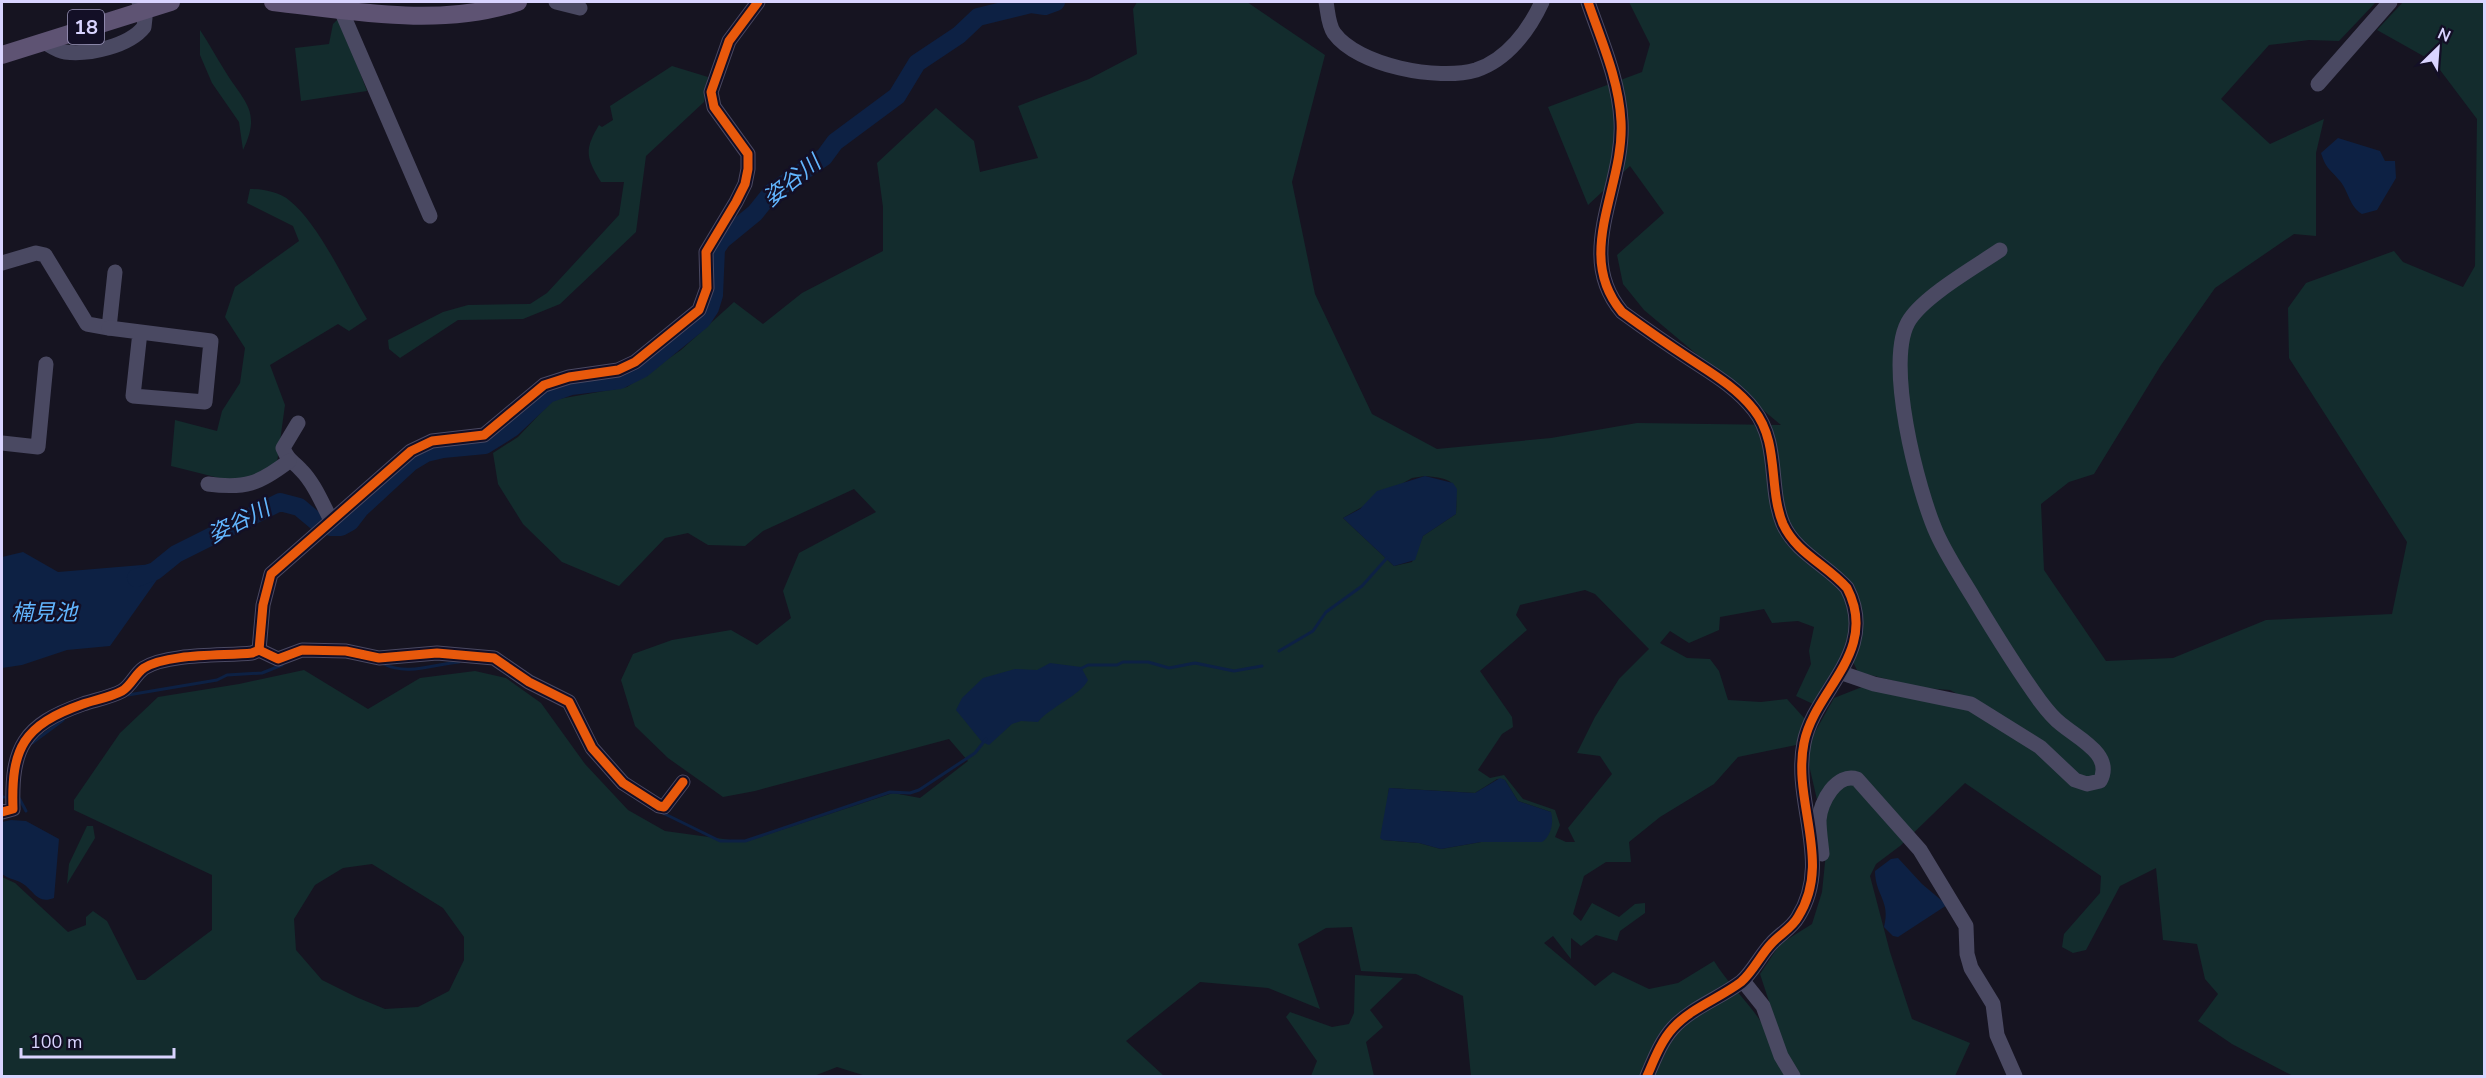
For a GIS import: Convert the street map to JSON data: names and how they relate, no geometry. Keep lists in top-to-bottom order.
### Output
{
  "streets": {
    "main road": ["18"]
  },
  "water": ["姿谷川", "楠見池"],
  "scale_bar": "100 m",
  "north": "top right"
}
